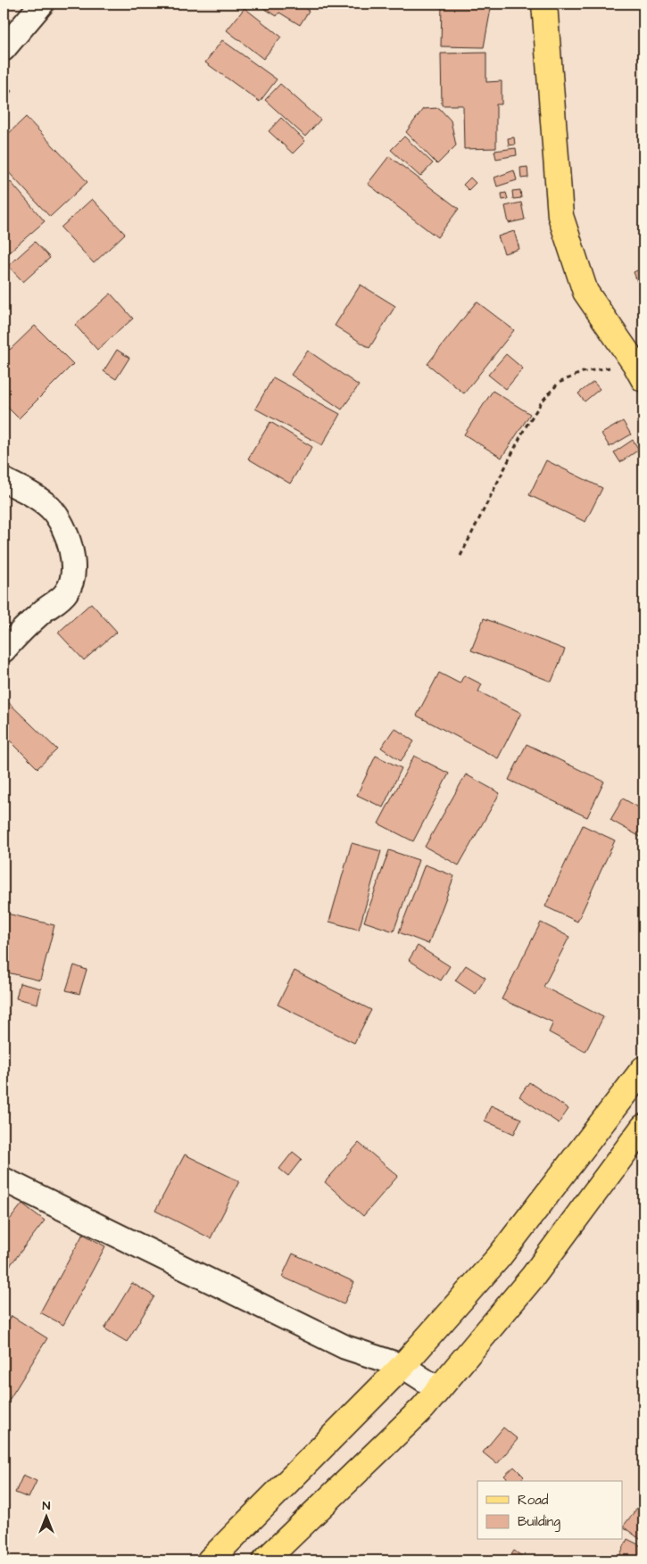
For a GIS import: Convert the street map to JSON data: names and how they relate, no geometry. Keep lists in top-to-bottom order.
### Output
{
  "legend": ["Road", "Building"],
  "north": "top"
}
